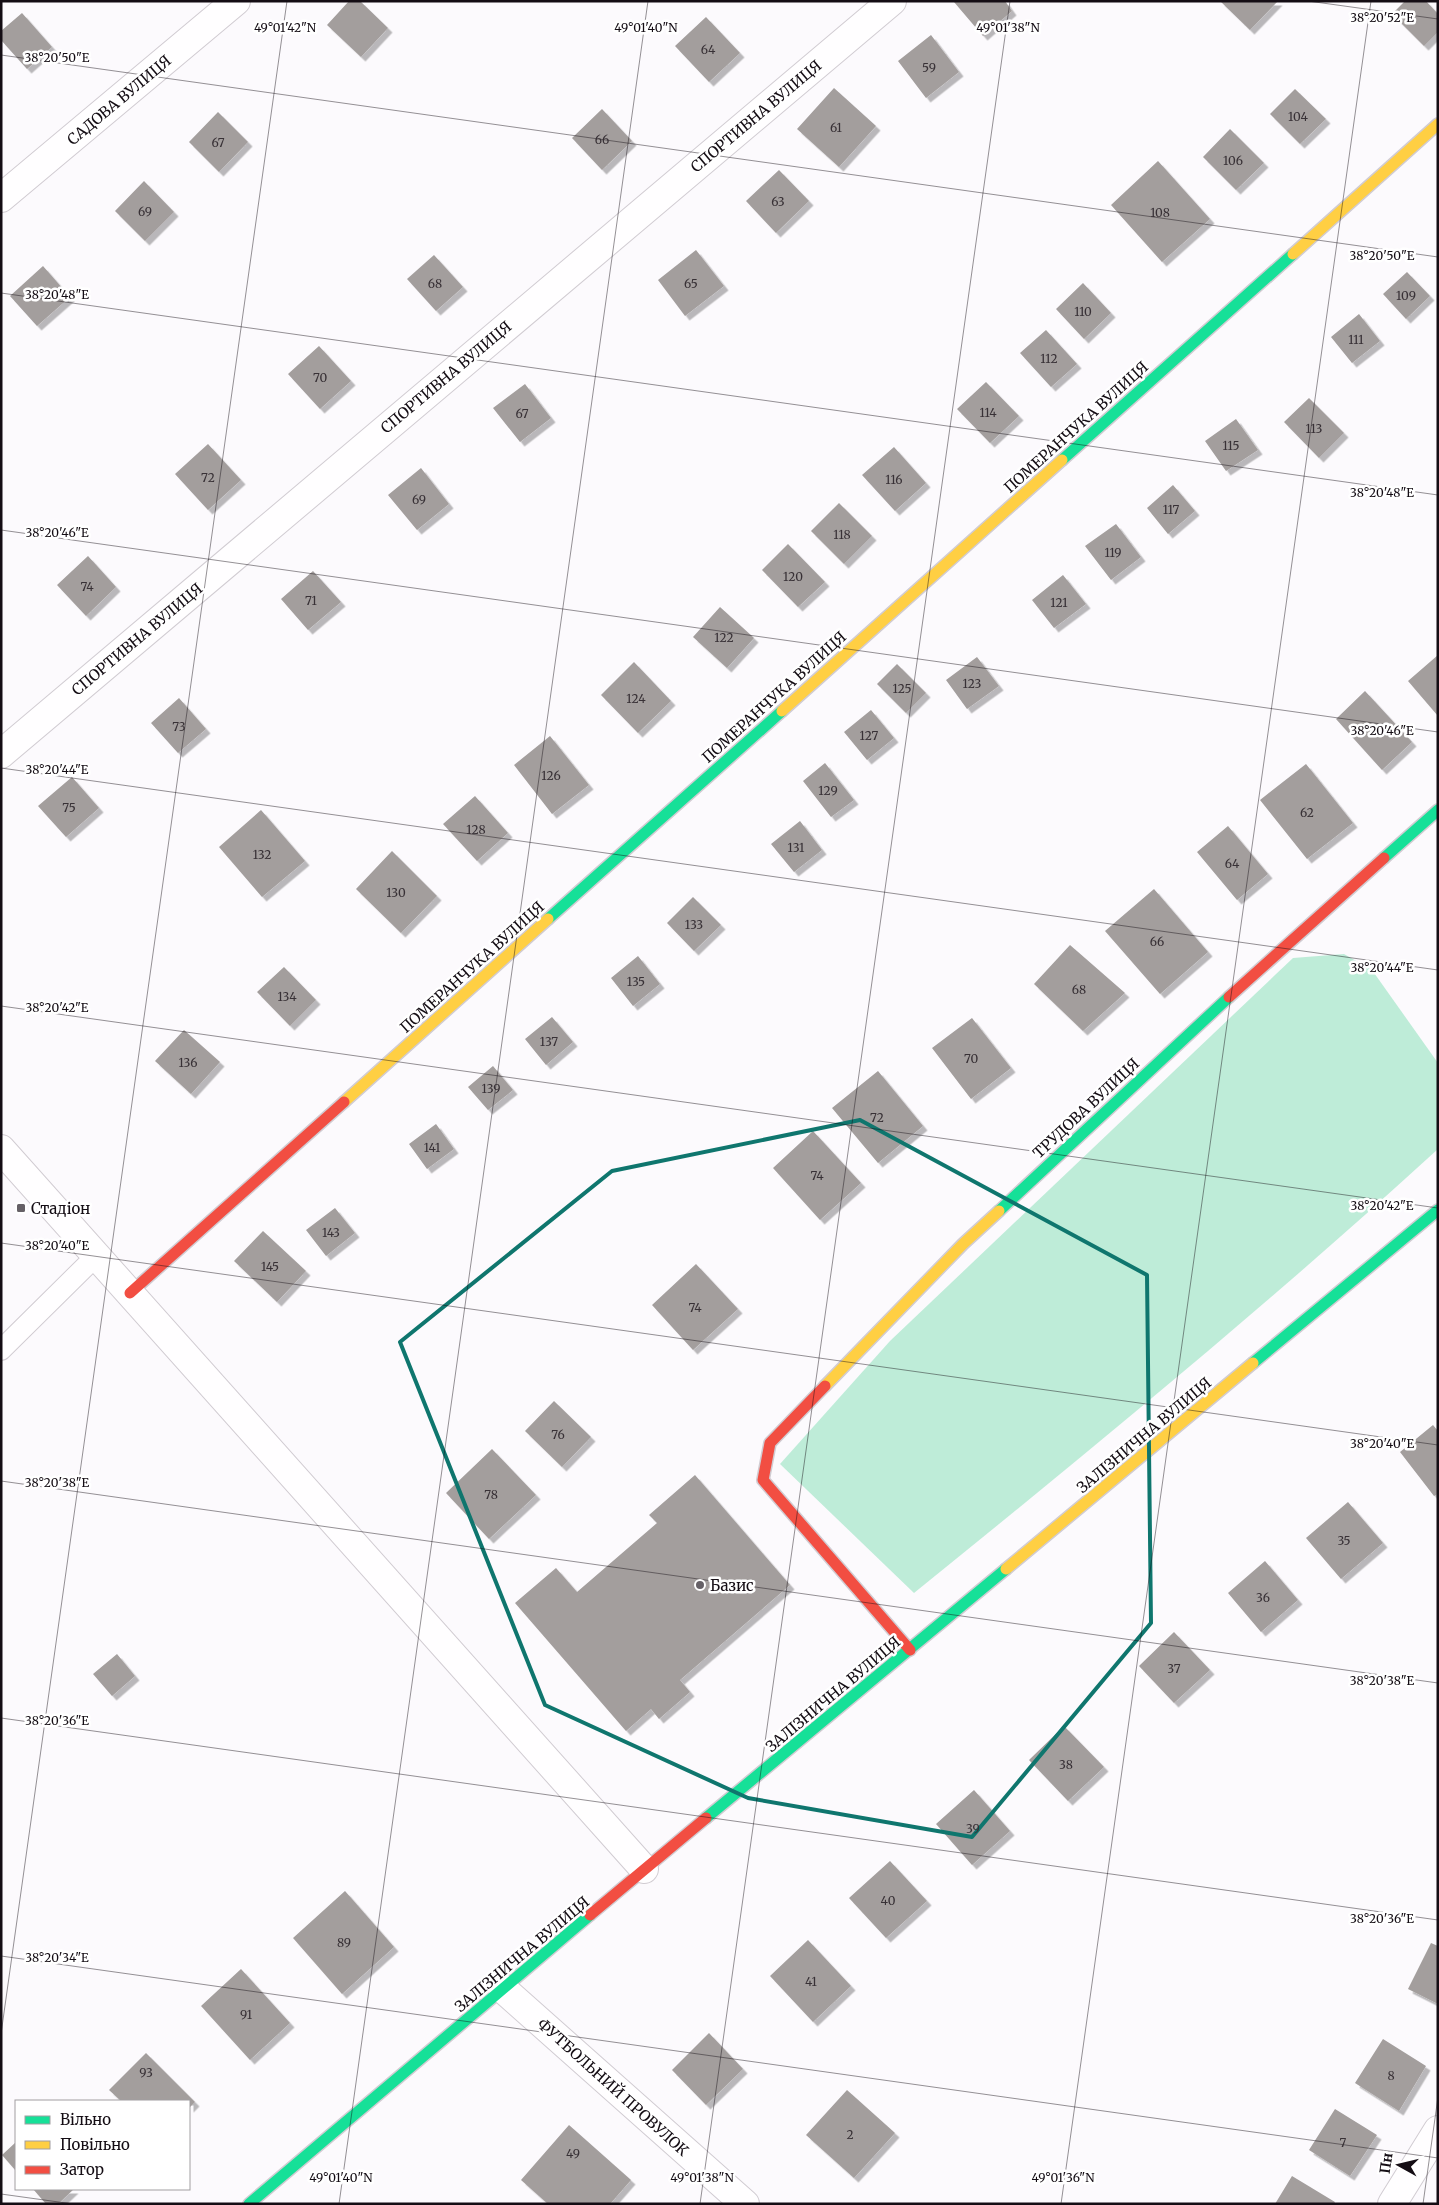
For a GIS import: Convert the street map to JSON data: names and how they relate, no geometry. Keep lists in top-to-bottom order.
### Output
{
  "streets": {
    "street": [
      "САДОВА ВУЛИЦЯ",
      "СПОРТИВНА ВУЛИЦЯ",
      "ПОМЕРАНЧУКА ВУЛИЦЯ",
      "ТРУДОВА ВУЛИЦЯ",
      "ЗАЛІЗНИЧНА ВУЛИЦЯ",
      "ФУТБОЛЬНИЙ ПРОВУЛОК"
    ]
  },
  "crossings": [
    ["ТРУДОВА ВУЛИЦЯ", "ЗАЛІЗНИЧНА ВУЛИЦЯ"],
    ["ЗАЛІЗНИЧНА ВУЛИЦЯ", "ФУТБОЛЬНИЙ ПРОВУЛОК"]
  ],
  "places": {
    "transit": ["Стадіон"],
    "other": ["Базис"]
  },
  "house_numbers": [
    "64",
    "59",
    "104",
    "61",
    "66",
    "67",
    "106",
    "63",
    "69",
    "108",
    "68",
    "65",
    "109",
    "110",
    "111",
    "112",
    "70",
    "114",
    "67",
    "113",
    "115",
    "72",
    "116",
    "69",
    "117",
    "118",
    "119",
    "120",
    "74",
    "71",
    "121",
    "122",
    "123",
    "125",
    "124",
    "73",
    "127",
    "126",
    "129",
    "75",
    "62",
    "128",
    "131",
    "132",
    "64",
    "130",
    "133",
    "66",
    "135",
    "68",
    "134",
    "137",
    "70",
    "136",
    "139",
    "72",
    "141",
    "74",
    "143",
    "145",
    "74",
    "76",
    "78",
    "35",
    "36",
    "37",
    "38",
    "39",
    "40",
    "89",
    "41",
    "91",
    "93",
    "8",
    "2",
    "7",
    "49"
  ],
  "legend": ["Вільно", "Повільно", "Затор"],
  "north": "left",
  "coordinates": [
    "38°20'52\"E",
    "49°01'42\"N",
    "49°01'40\"N",
    "49°01'38\"N",
    "38°20'50\"E",
    "38°20'48\"E",
    "38°20'46\"E",
    "38°20'44\"E",
    "38°20'42\"E",
    "38°20'40\"E",
    "38°20'38\"E",
    "38°20'36\"E",
    "38°20'34\"E",
    "49°01'36\"N"
  ]
}
